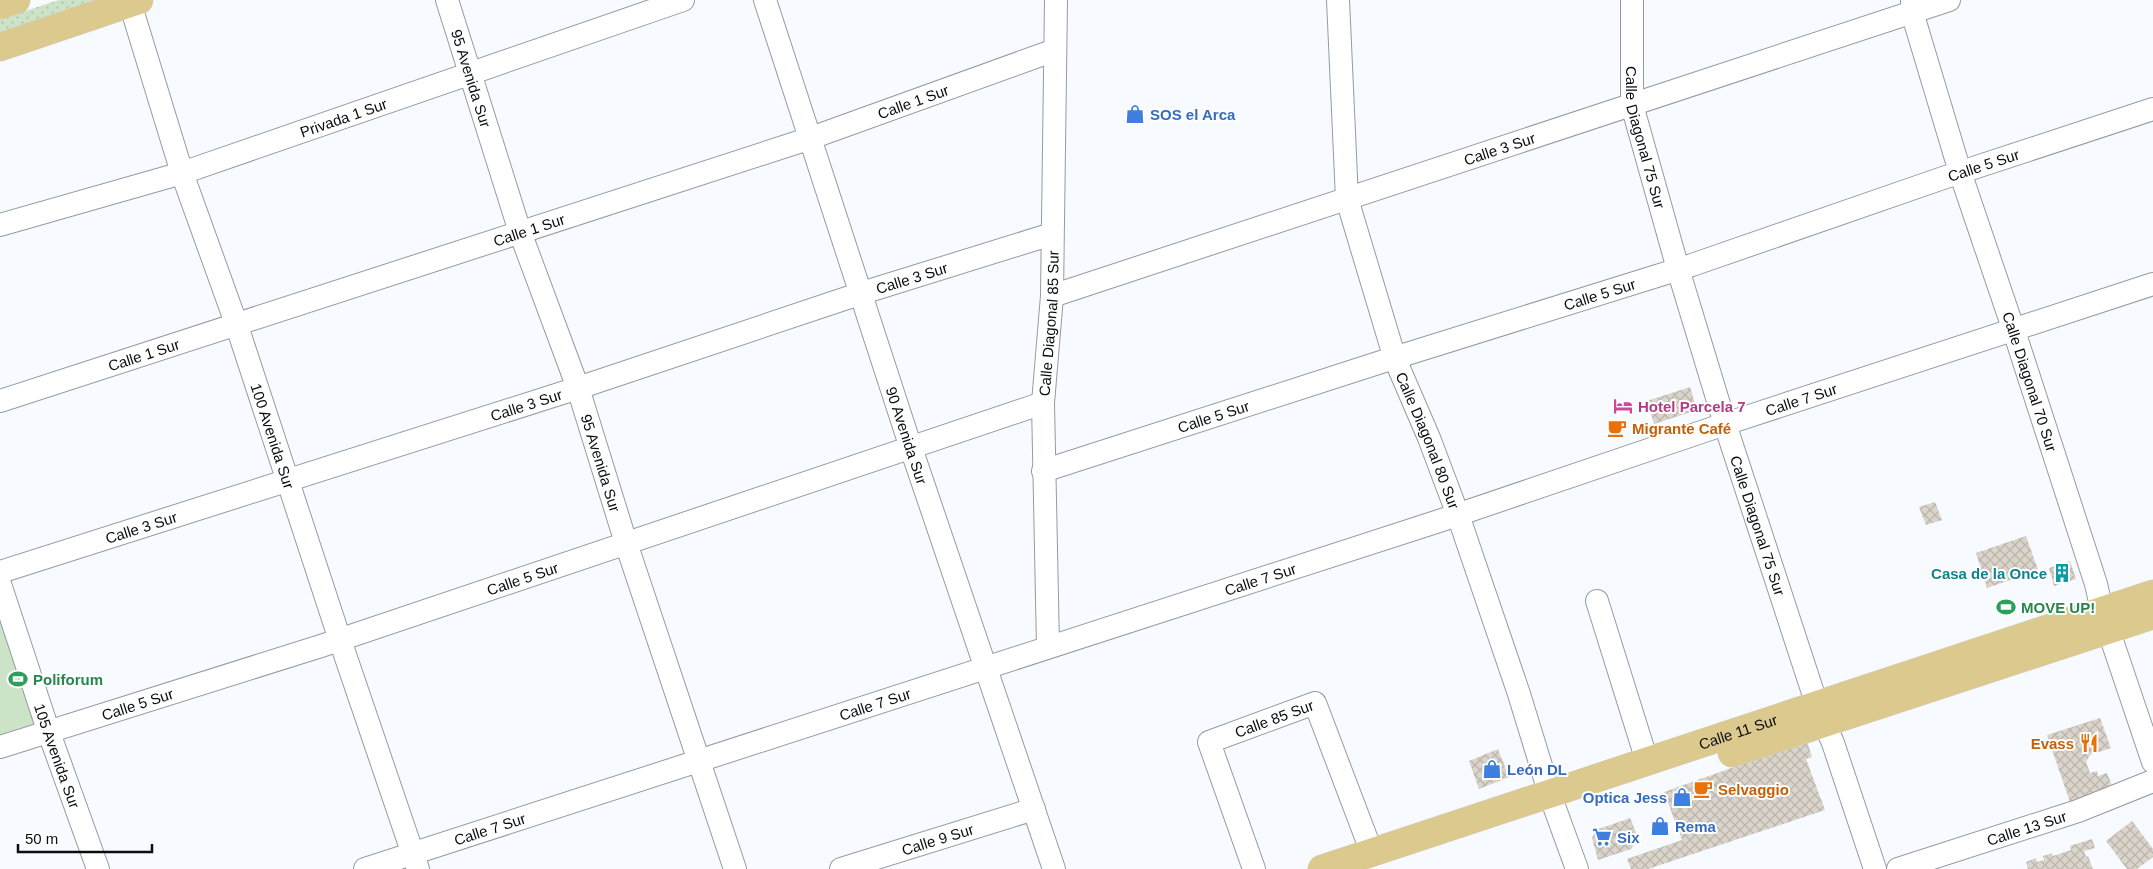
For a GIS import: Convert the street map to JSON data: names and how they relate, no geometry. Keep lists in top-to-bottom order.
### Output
{
  "streets": {
    "main road": ["Calle 11 Sur"],
    "street": [
      "95 Avenida Sur",
      "Calle 1 Sur",
      "Privada 1 Sur",
      "Calle Diagonal 75 Sur",
      "Calle 3 Sur",
      "Calle 5 Sur",
      "Calle Diagonal 85 Sur",
      "Calle Diagonal 70 Sur",
      "Calle 7 Sur",
      "90 Avenida Sur",
      "100 Avenida Sur",
      "Calle Diagonal 80 Sur",
      "Calle 85 Sur",
      "105 Avenida Sur",
      "Calle 13 Sur",
      "Calle 9 Sur"
    ]
  },
  "crossings": [
    ["95 Avenida Sur", "Calle 1 Sur"],
    ["95 Avenida Sur", "Privada 1 Sur"],
    ["95 Avenida Sur", "Calle 3 Sur"],
    ["95 Avenida Sur", "Calle 5 Sur"],
    ["95 Avenida Sur", "Calle 7 Sur"],
    ["Calle 1 Sur", "Calle Diagonal 85 Sur"],
    ["Calle 1 Sur", "90 Avenida Sur"],
    ["Calle 1 Sur", "100 Avenida Sur"],
    ["Privada 1 Sur", "100 Avenida Sur"],
    ["Calle Diagonal 75 Sur", "Calle 3 Sur"],
    ["Calle Diagonal 75 Sur", "Calle 5 Sur"],
    ["Calle Diagonal 75 Sur", "Calle 7 Sur"],
    ["Calle Diagonal 75 Sur", "Calle 11 Sur"],
    ["Calle 3 Sur", "Calle Diagonal 85 Sur"],
    ["Calle 3 Sur", "Calle Diagonal 70 Sur"],
    ["Calle 3 Sur", "90 Avenida Sur"],
    ["Calle 3 Sur", "100 Avenida Sur"],
    ["Calle 3 Sur", "Calle Diagonal 80 Sur"],
    ["Calle 5 Sur", "Calle Diagonal 85 Sur"],
    ["Calle 5 Sur", "Calle Diagonal 70 Sur"],
    ["Calle 5 Sur", "90 Avenida Sur"],
    ["Calle 5 Sur", "100 Avenida Sur"],
    ["Calle 5 Sur", "Calle Diagonal 80 Sur"],
    ["Calle 5 Sur", "105 Avenida Sur"],
    ["Calle Diagonal 85 Sur", "Calle 7 Sur"],
    ["Calle Diagonal 70 Sur", "Calle 7 Sur"],
    ["Calle Diagonal 70 Sur", "Calle 11 Sur"],
    ["Calle 7 Sur", "90 Avenida Sur"],
    ["Calle 7 Sur", "100 Avenida Sur"],
    ["Calle 7 Sur", "Calle Diagonal 80 Sur"],
    ["90 Avenida Sur", "Calle 9 Sur"],
    ["Calle Diagonal 80 Sur", "Calle 11 Sur"],
    ["Calle 85 Sur", "Calle 11 Sur"]
  ],
  "places": {
    "shop": [
      "SOS el Arca",
      "León DL",
      "Optica Jess",
      "Rema"
    ],
    "hotel": ["Hotel Parcela 7"],
    "cafe": ["Migrante Café", "Selvaggio"],
    "building": ["Casa de la Once"],
    "sports": ["MOVE UP!", "Poliforum"],
    "restaurant": ["Evass"],
    "supermarket": ["Six"]
  },
  "scale_bar": "50 m"
}
